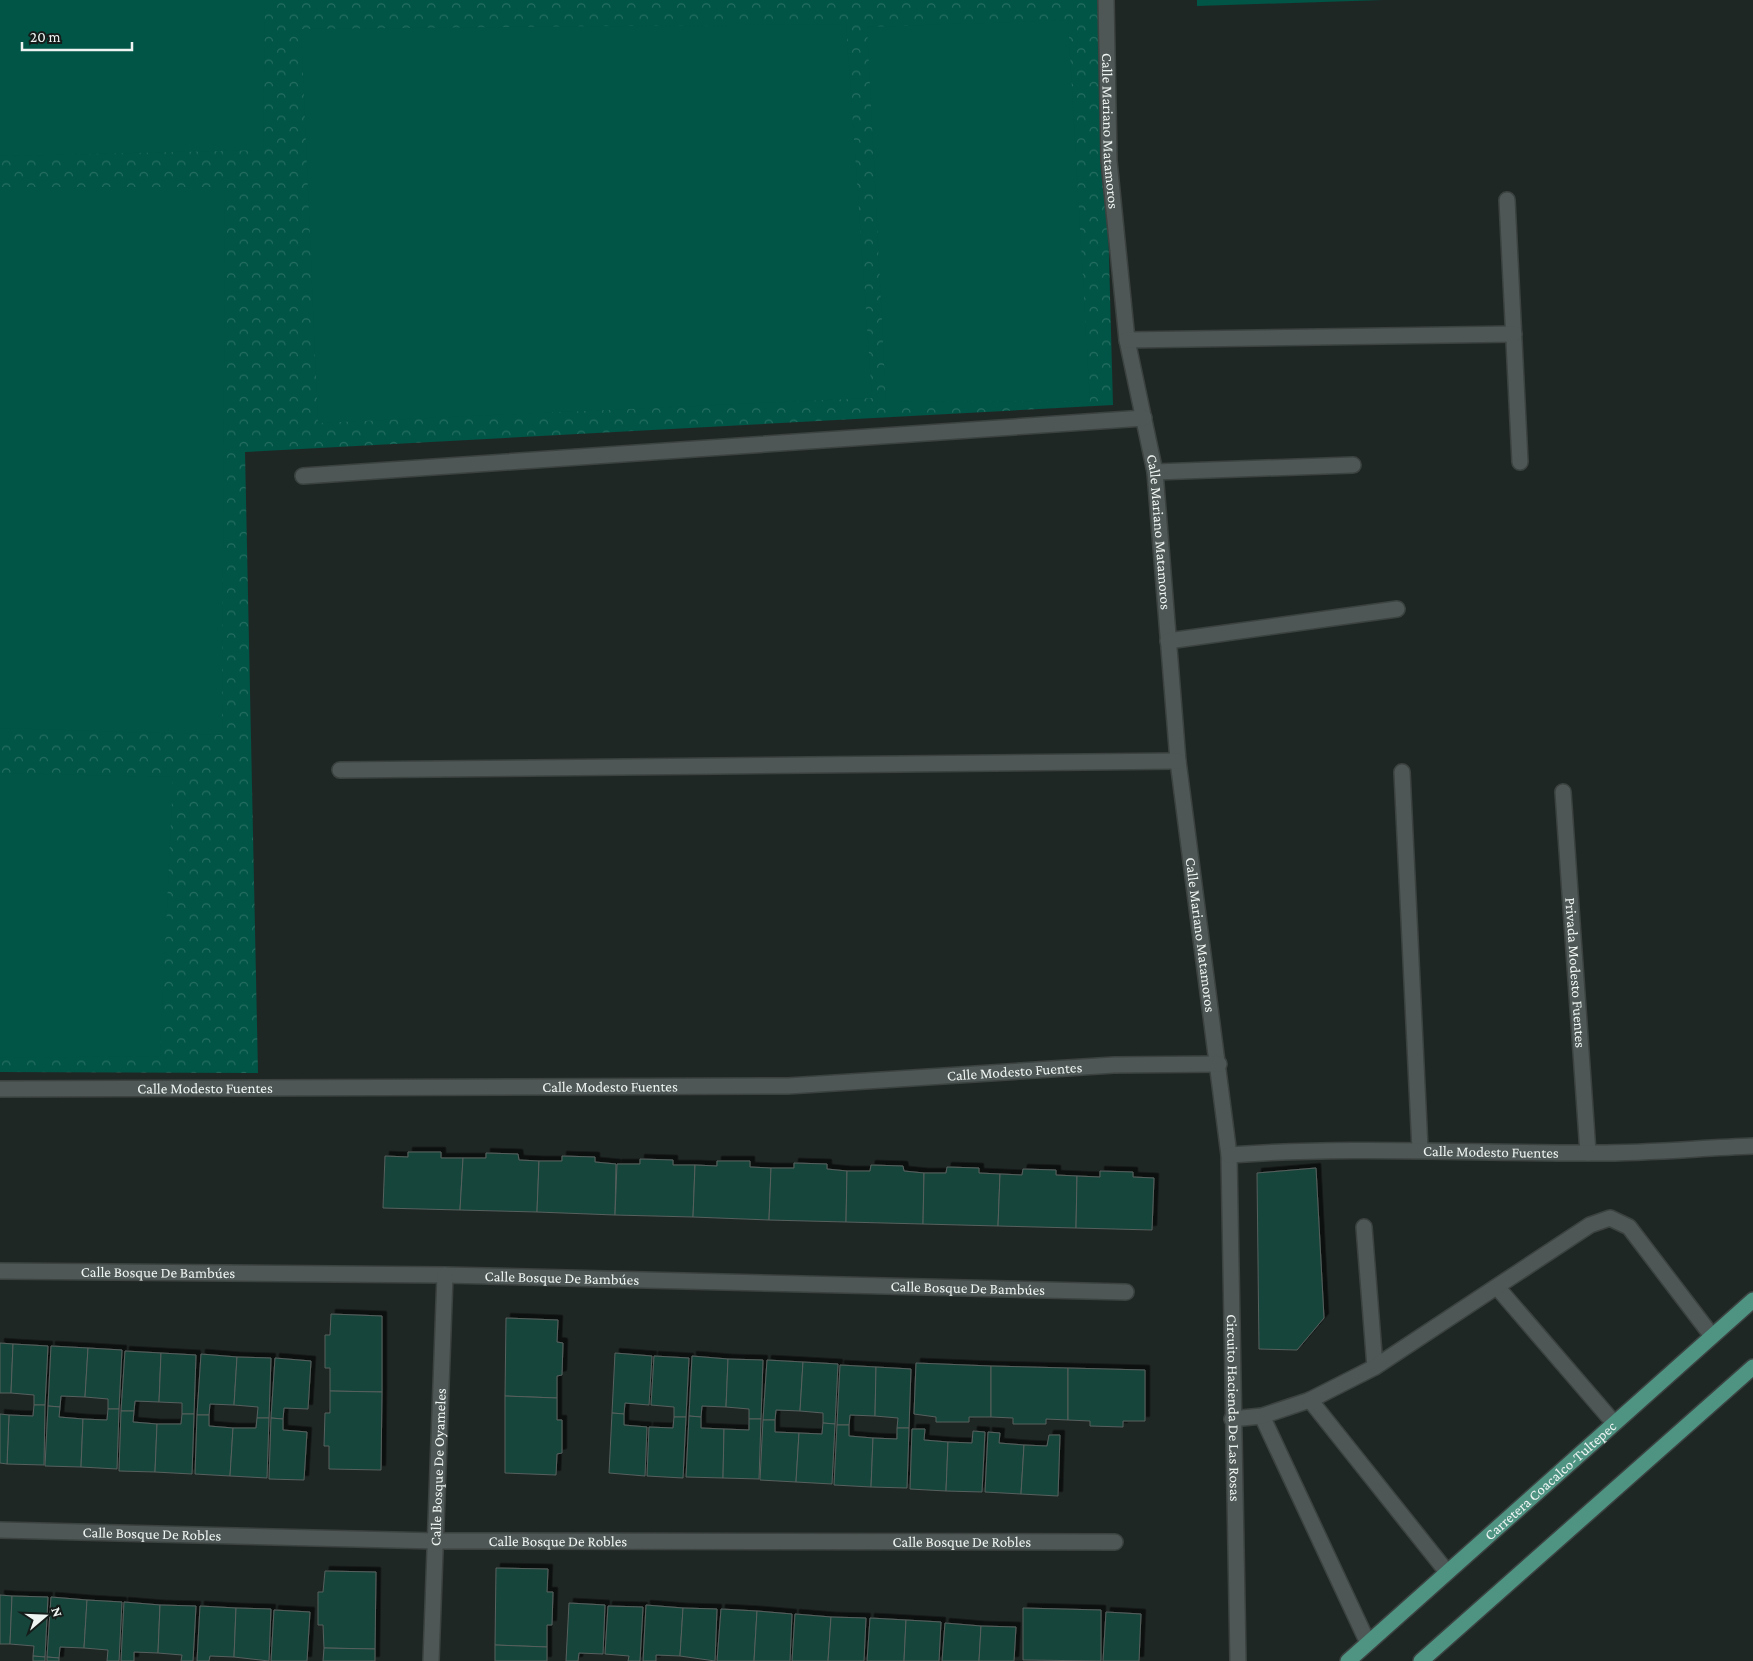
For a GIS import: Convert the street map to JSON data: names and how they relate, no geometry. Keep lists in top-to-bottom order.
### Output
{
  "streets": {
    "main road": ["Carretera Coacalco-Tultepec"],
    "street": [
      "Calle Mariano Matamoros",
      "Privada Modesto Fuentes",
      "Calle Modesto Fuentes",
      "Calle Bosque De Bambúes",
      "Circuito Hacienda De Las Rosas",
      "Calle Bosque De Oyameles",
      "Calle Bosque De Robles"
    ]
  },
  "crossings": [
    ["Calle Mariano Matamoros", "Calle Modesto Fuentes"],
    ["Calle Mariano Matamoros", "Circuito Hacienda De Las Rosas"],
    ["Privada Modesto Fuentes", "Calle Modesto Fuentes"],
    ["Calle Modesto Fuentes", "Circuito Hacienda De Las Rosas"],
    ["Calle Bosque De Bambúes", "Calle Bosque De Oyameles"],
    ["Calle Bosque De Oyameles", "Calle Bosque De Robles"]
  ],
  "scale_bar": "20 m",
  "north": "right"
}
